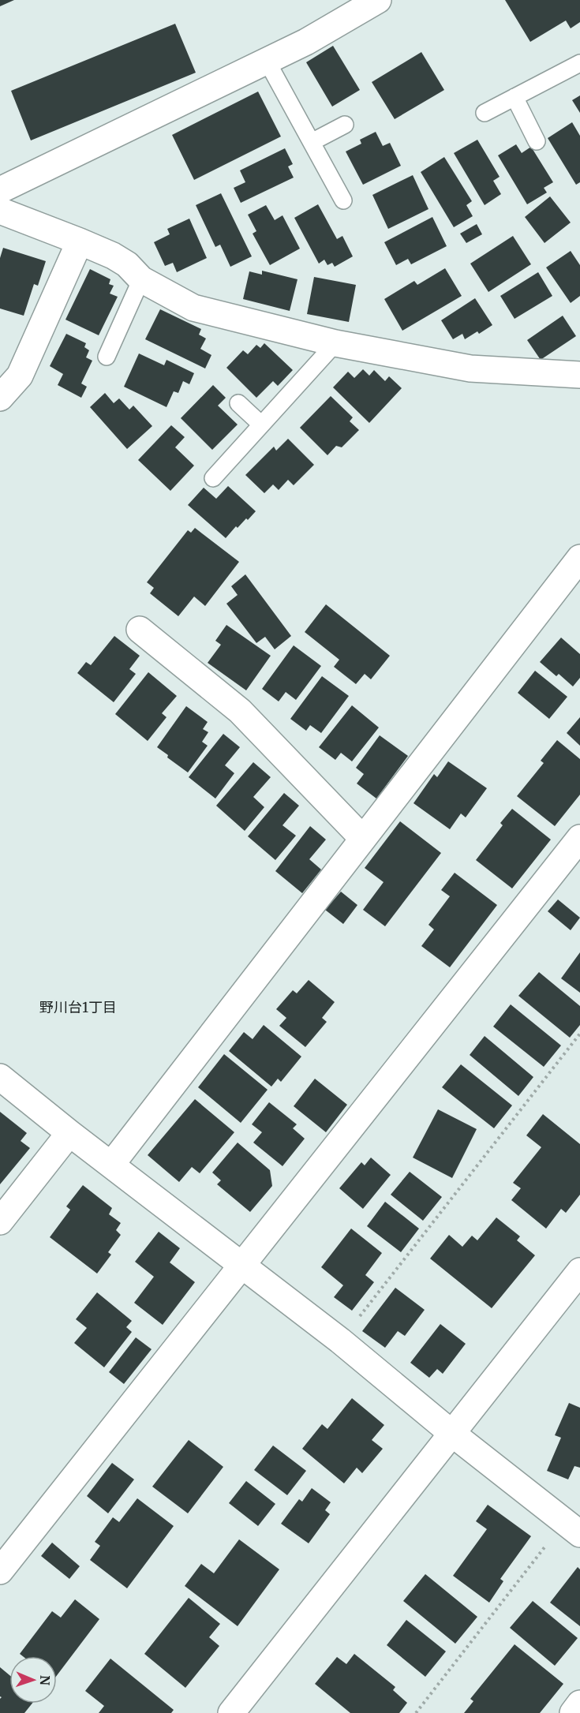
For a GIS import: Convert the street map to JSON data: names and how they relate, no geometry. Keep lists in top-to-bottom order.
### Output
{
  "districts": ["野川台1丁目"],
  "north": "right"
}
